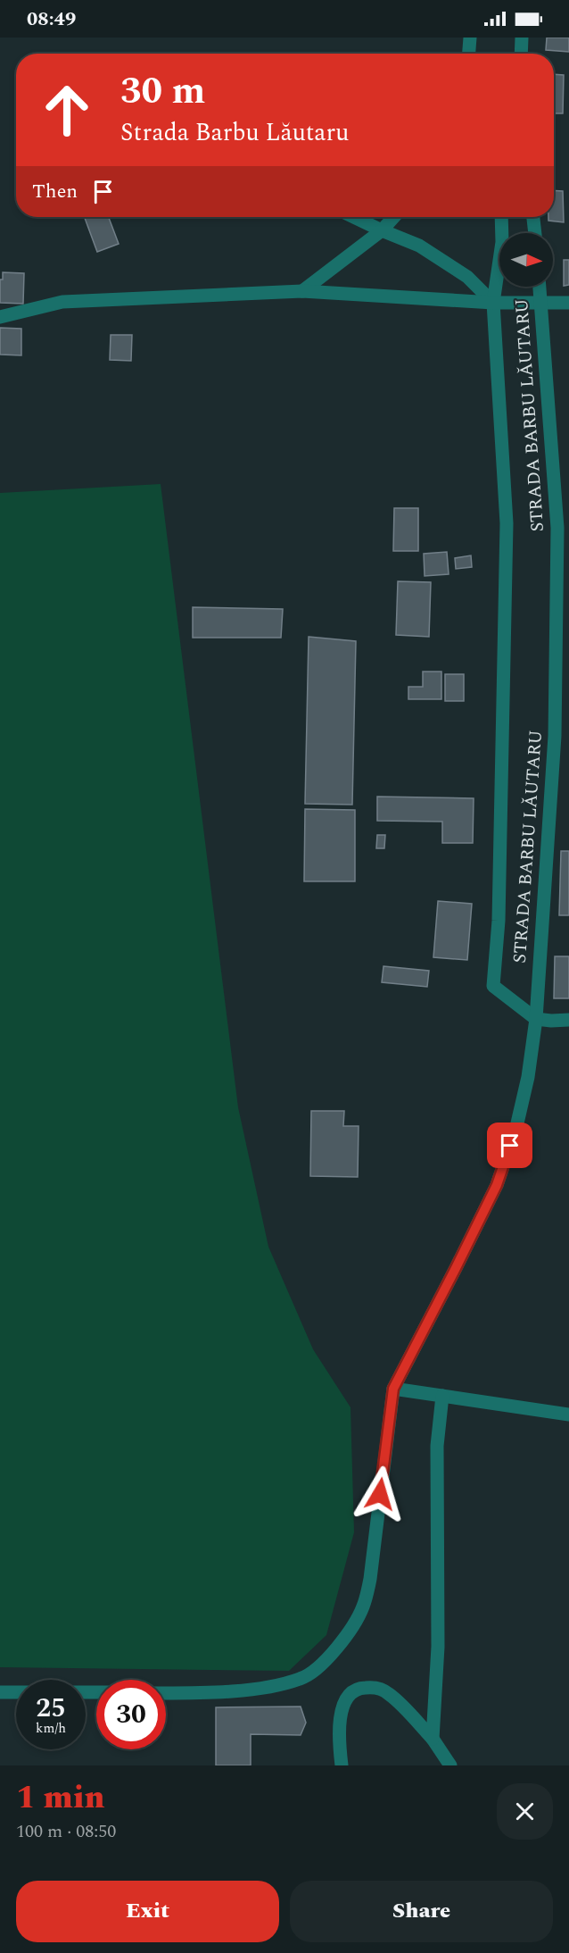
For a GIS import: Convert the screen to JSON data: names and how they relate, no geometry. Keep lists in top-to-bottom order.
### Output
{
  "streets": {
    "street": ["STRADA BARBU LĂUTARU"]
  },
  "north": "right",
  "page": {
    "status": "08:49",
    "turn": ["30 m", "Strada Barbu Lăutaru"],
    "then": "Then",
    "speed": "25 km/h",
    "limit": "30",
    "heading": ["1 min", "100 m · 08:50"],
    "buttons": ["Exit", "Share"]
  }
}
